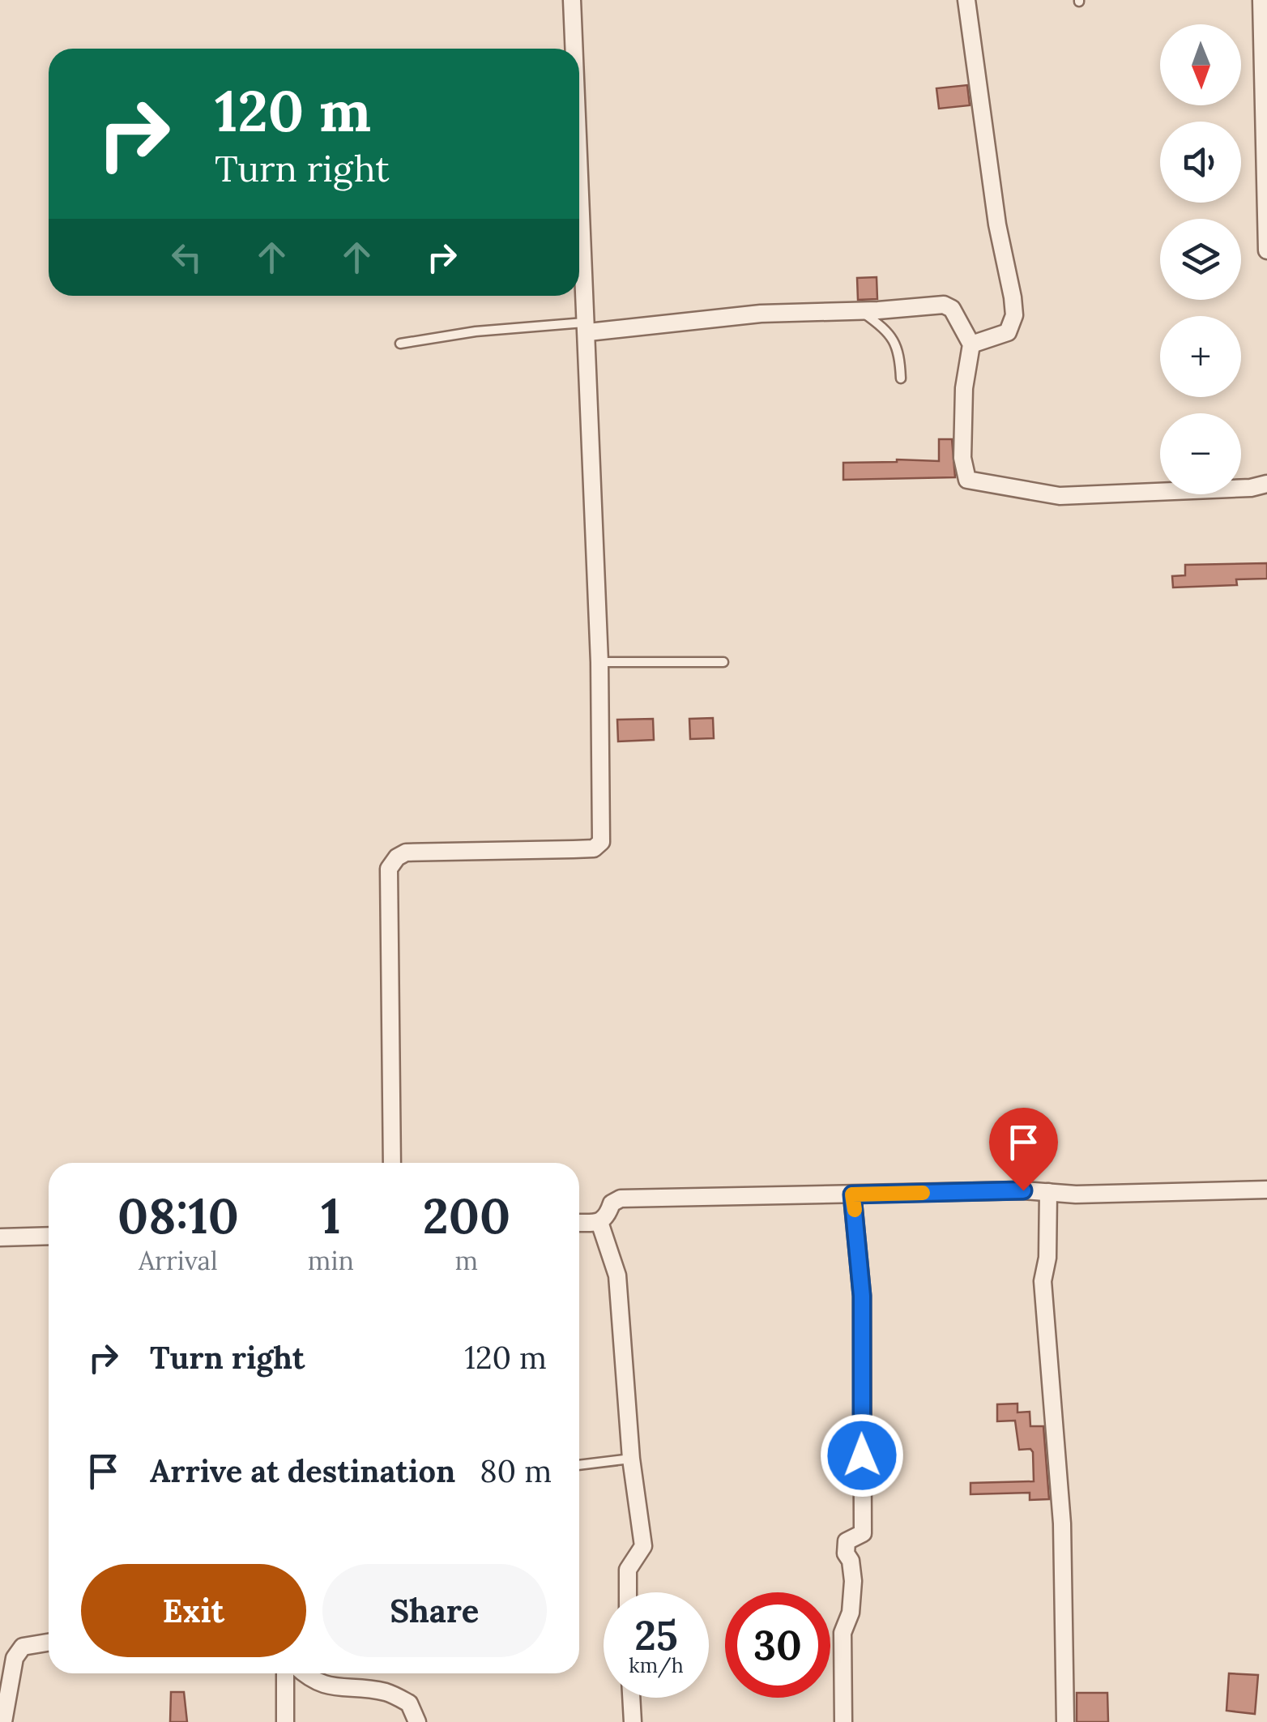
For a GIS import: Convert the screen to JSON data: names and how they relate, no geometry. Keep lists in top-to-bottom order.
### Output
{
  "north": "bottom",
  "page": {
    "map_buttons": ["+", "−"],
    "turn": ["120 m", "Turn right"],
    "eta": [
      "08:10",
      "Arrival",
      "1",
      "min",
      "200",
      "m"
    ],
    "list": [
      {
        "name": "Turn right",
        "value": "120 m"
      },
      {
        "name": "Arrive at destination",
        "value": "80 m"
      }
    ],
    "buttons": ["Exit", "Share"],
    "speed": "25 km/h",
    "limit": "30"
  }
}
